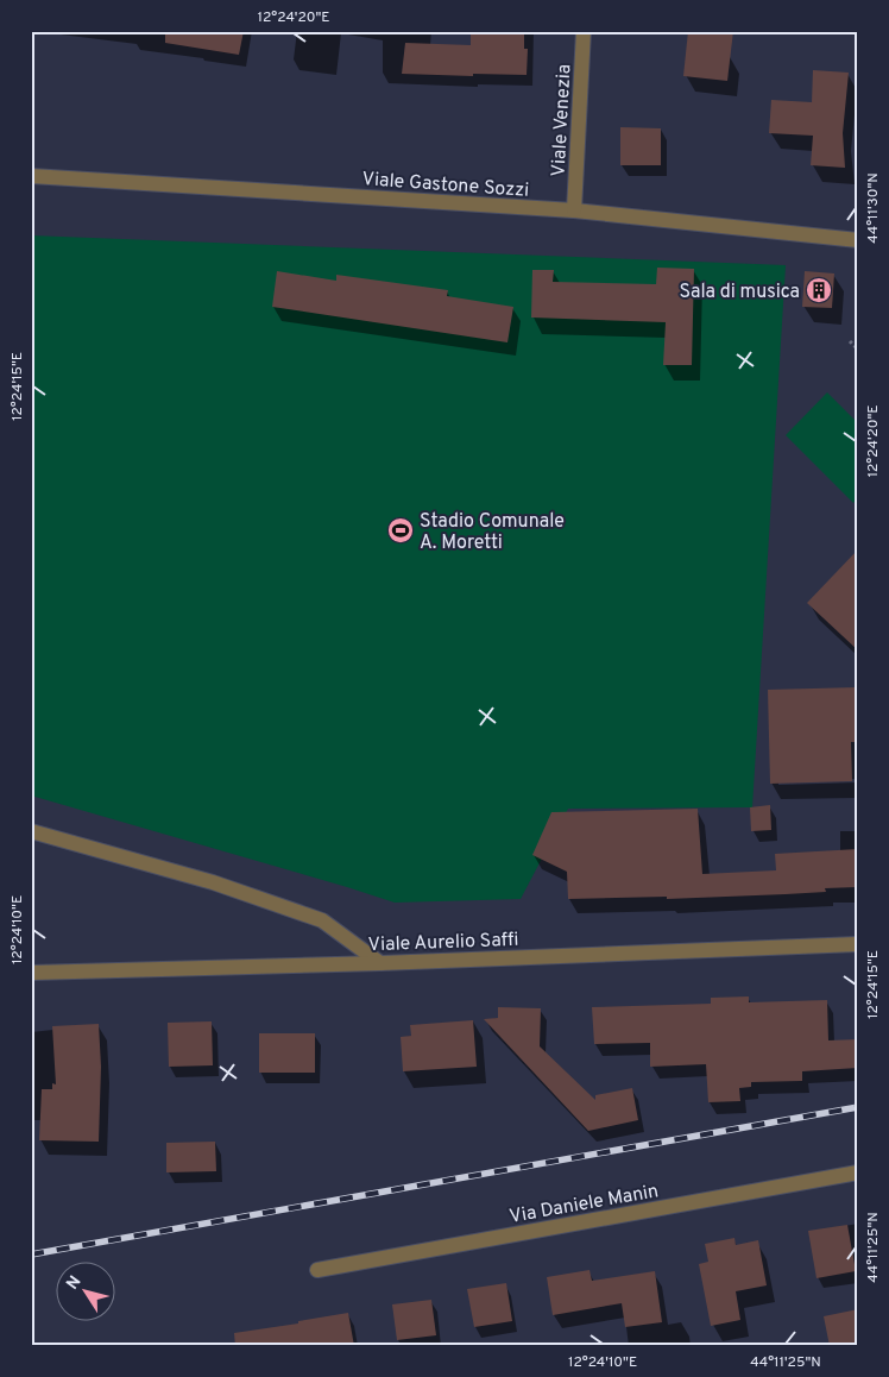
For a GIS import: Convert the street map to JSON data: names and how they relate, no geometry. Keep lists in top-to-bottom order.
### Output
{
  "streets": {
    "street": [
      "Viale Venezia",
      "Viale Gastone Sozzi",
      "Viale Aurelio Saffi",
      "Via Daniele Manin"
    ]
  },
  "crossings": [
    ["Viale Venezia", "Viale Gastone Sozzi"]
  ],
  "places": {
    "building": ["Sala di musica"],
    "sports": ["Stadio Comunale A. Moretti"]
  },
  "north": "top left",
  "coordinates": [
    "12°24'20\"E",
    "44°11'30\"N",
    "12°24'15\"E",
    "12°24'10\"E",
    "44°11'25\"N"
  ]
}
